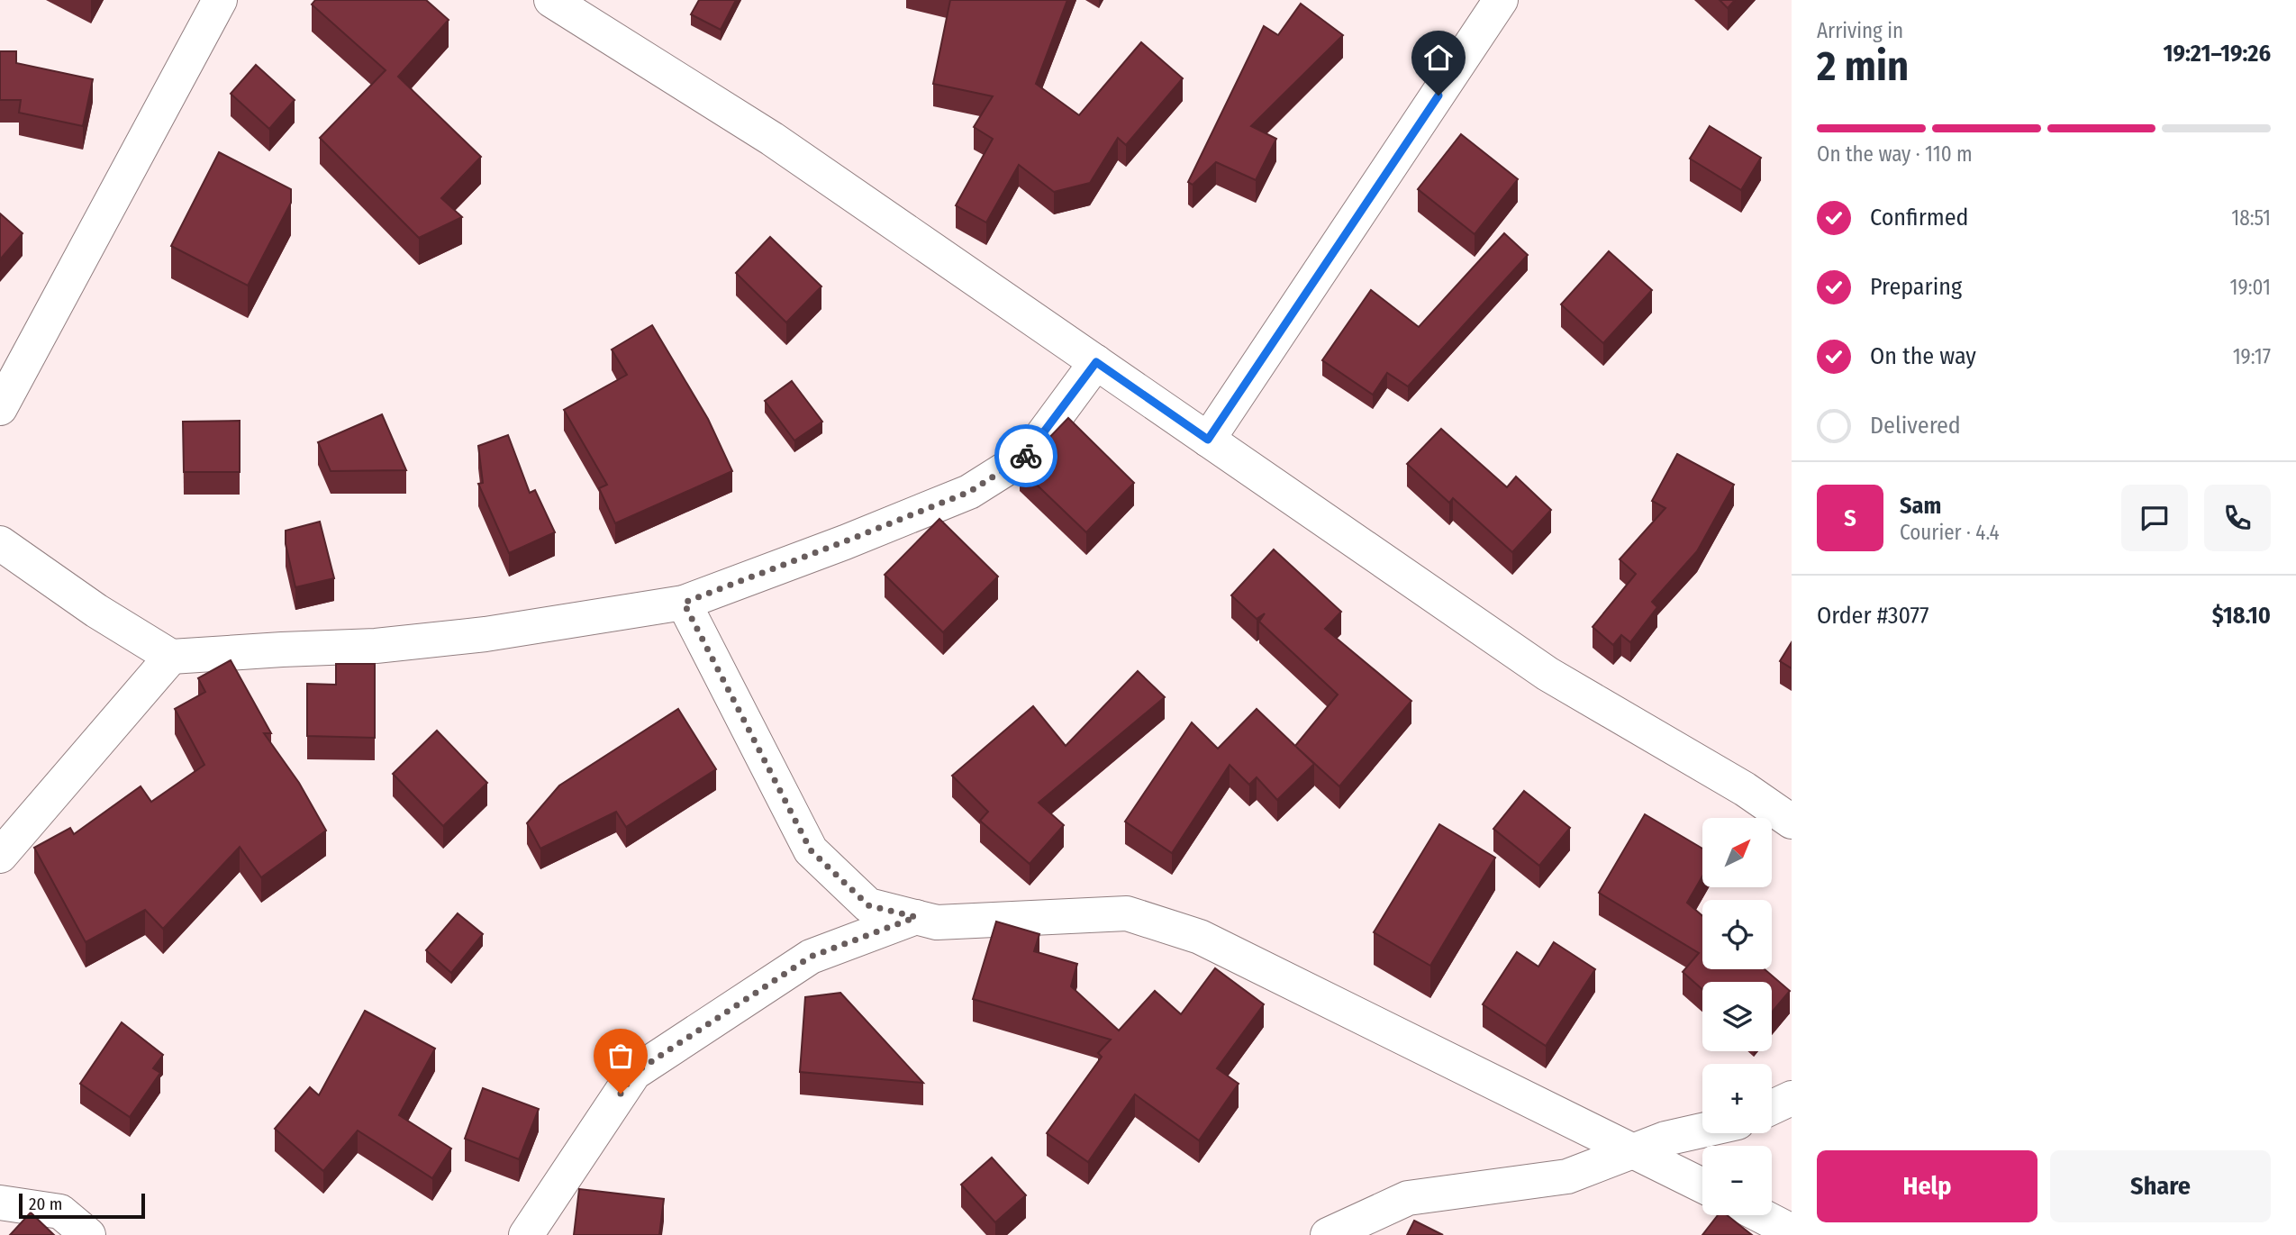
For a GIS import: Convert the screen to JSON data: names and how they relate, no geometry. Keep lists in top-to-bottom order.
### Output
{
  "scale_bar": "20 m",
  "north": "top right",
  "page": {
    "heading": ["2 min", "Arriving in", "19:21–19:26"],
    "panel": [
      "Sam",
      "Courier · 4.4",
      "Order #3077",
      "$18.10"
    ],
    "bar": "On the way · 110 m",
    "list": [
      ["Confirmed", "18:51"],
      ["Preparing", "19:01"],
      ["On the way", "19:17"],
      "Delivered"
    ],
    "round": "S",
    "map_buttons": ["+", "−"],
    "buttons": ["Help", "Share"],
    "scale": "20 m"
  }
}
